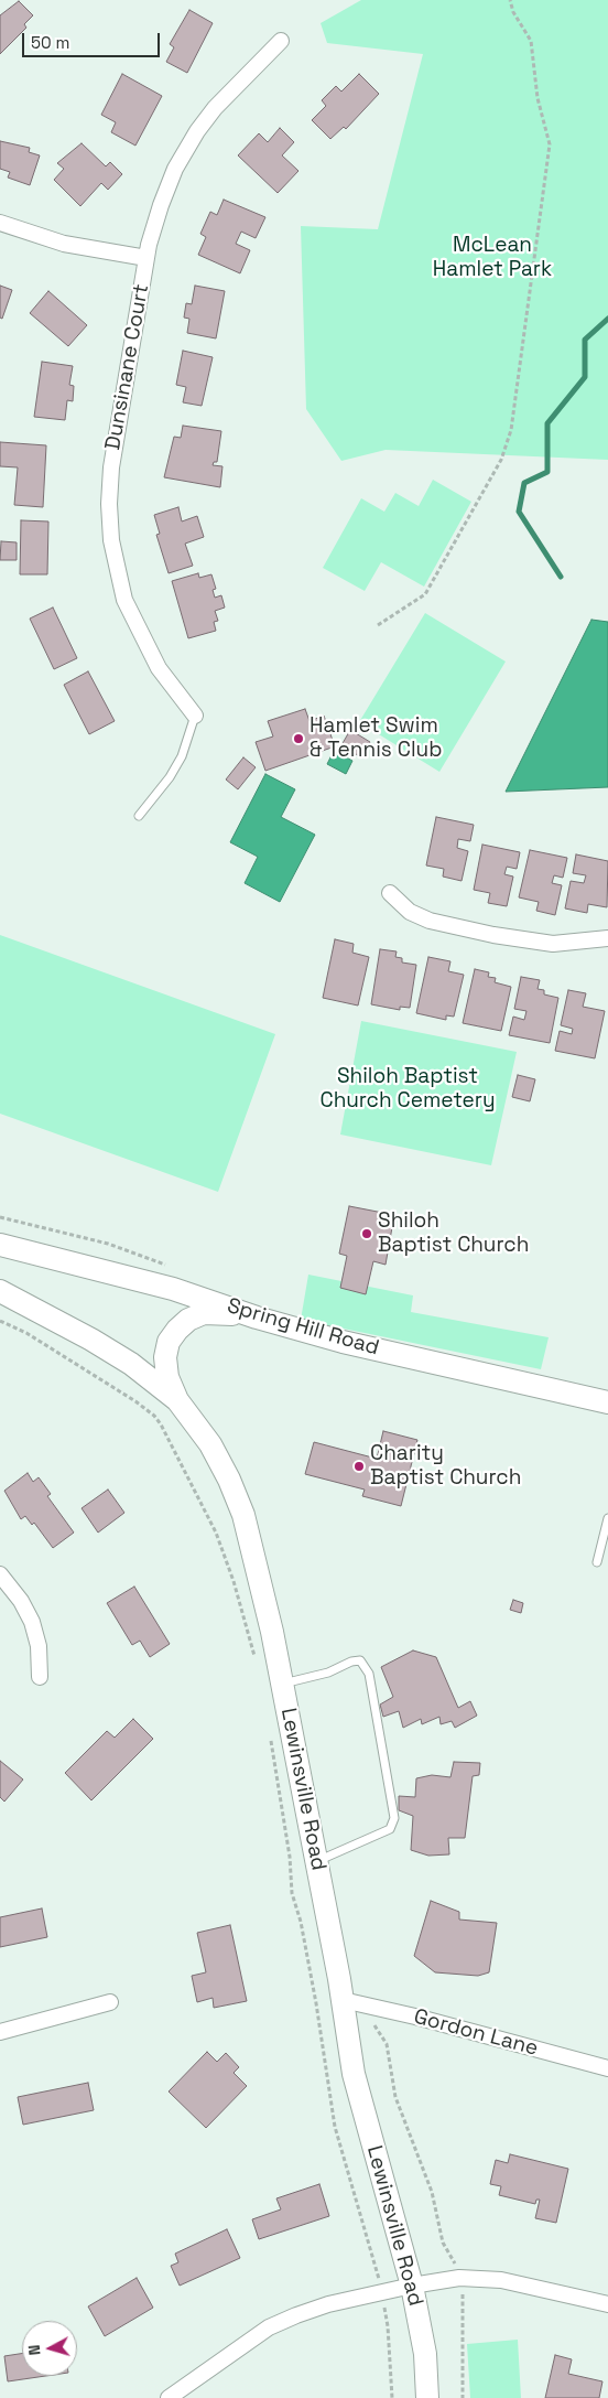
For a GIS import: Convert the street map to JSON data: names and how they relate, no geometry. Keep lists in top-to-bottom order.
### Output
{
  "streets": {
    "main road": ["Spring Hill Road", "Lewinsville Road"],
    "street": ["Dunsinane Court", "Gordon Lane"]
  },
  "crossings": [
    ["Lewinsville Road", "Gordon Lane"]
  ],
  "parks": ["McLean Hamlet Park", "Shiloh Baptist Church Cemetery"],
  "places": ["Hamlet Swim & Tennis Club", "Shiloh Baptist Church", "Charity Baptist Church"],
  "scale_bar": "50 m",
  "north": "left"
}
